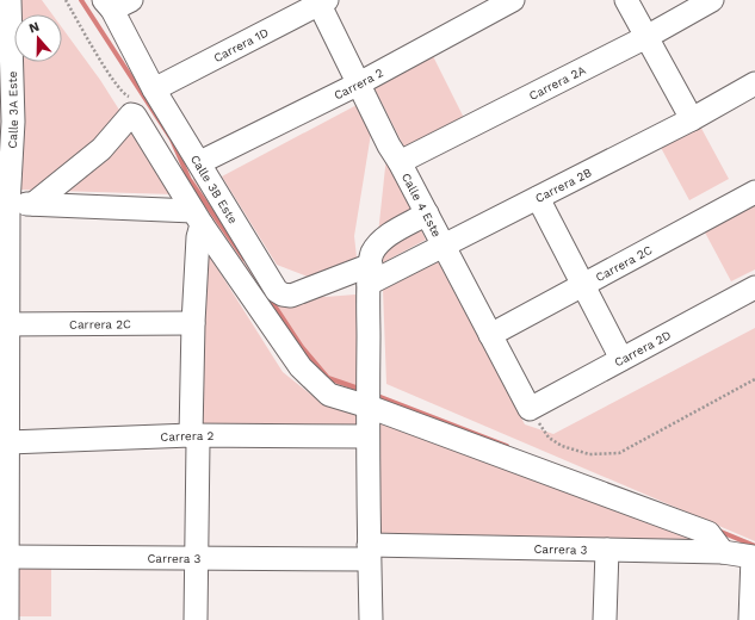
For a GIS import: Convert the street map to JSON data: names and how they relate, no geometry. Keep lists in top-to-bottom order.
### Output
{
  "streets": {
    "street": [
      "Carrera 1D",
      "Carrera 2A",
      "Carrera 2",
      "Calle 3A Este",
      "Carrera 2B",
      "Calle 3B Este",
      "Calle 4 Este",
      "Carrera 2C",
      "Carrera 2D",
      "Carrera 3"
    ]
  },
  "crossings": [
    ["Carrera 1D", "Calle 3B Este"],
    ["Carrera 1D", "Calle 4 Este"],
    ["Carrera 2A", "Calle 4 Este"],
    ["Carrera 2", "Calle 3A Este"],
    ["Carrera 2", "Calle 3B Este"],
    ["Carrera 2", "Calle 4 Este"],
    ["Calle 3A Este", "Carrera 2C"],
    ["Calle 3A Este", "Carrera 3"],
    ["Carrera 2B", "Calle 3B Este"],
    ["Carrera 2B", "Calle 4 Este"],
    ["Calle 4 Este", "Carrera 2C"],
    ["Calle 4 Este", "Carrera 2D"]
  ],
  "north": "top"
}
